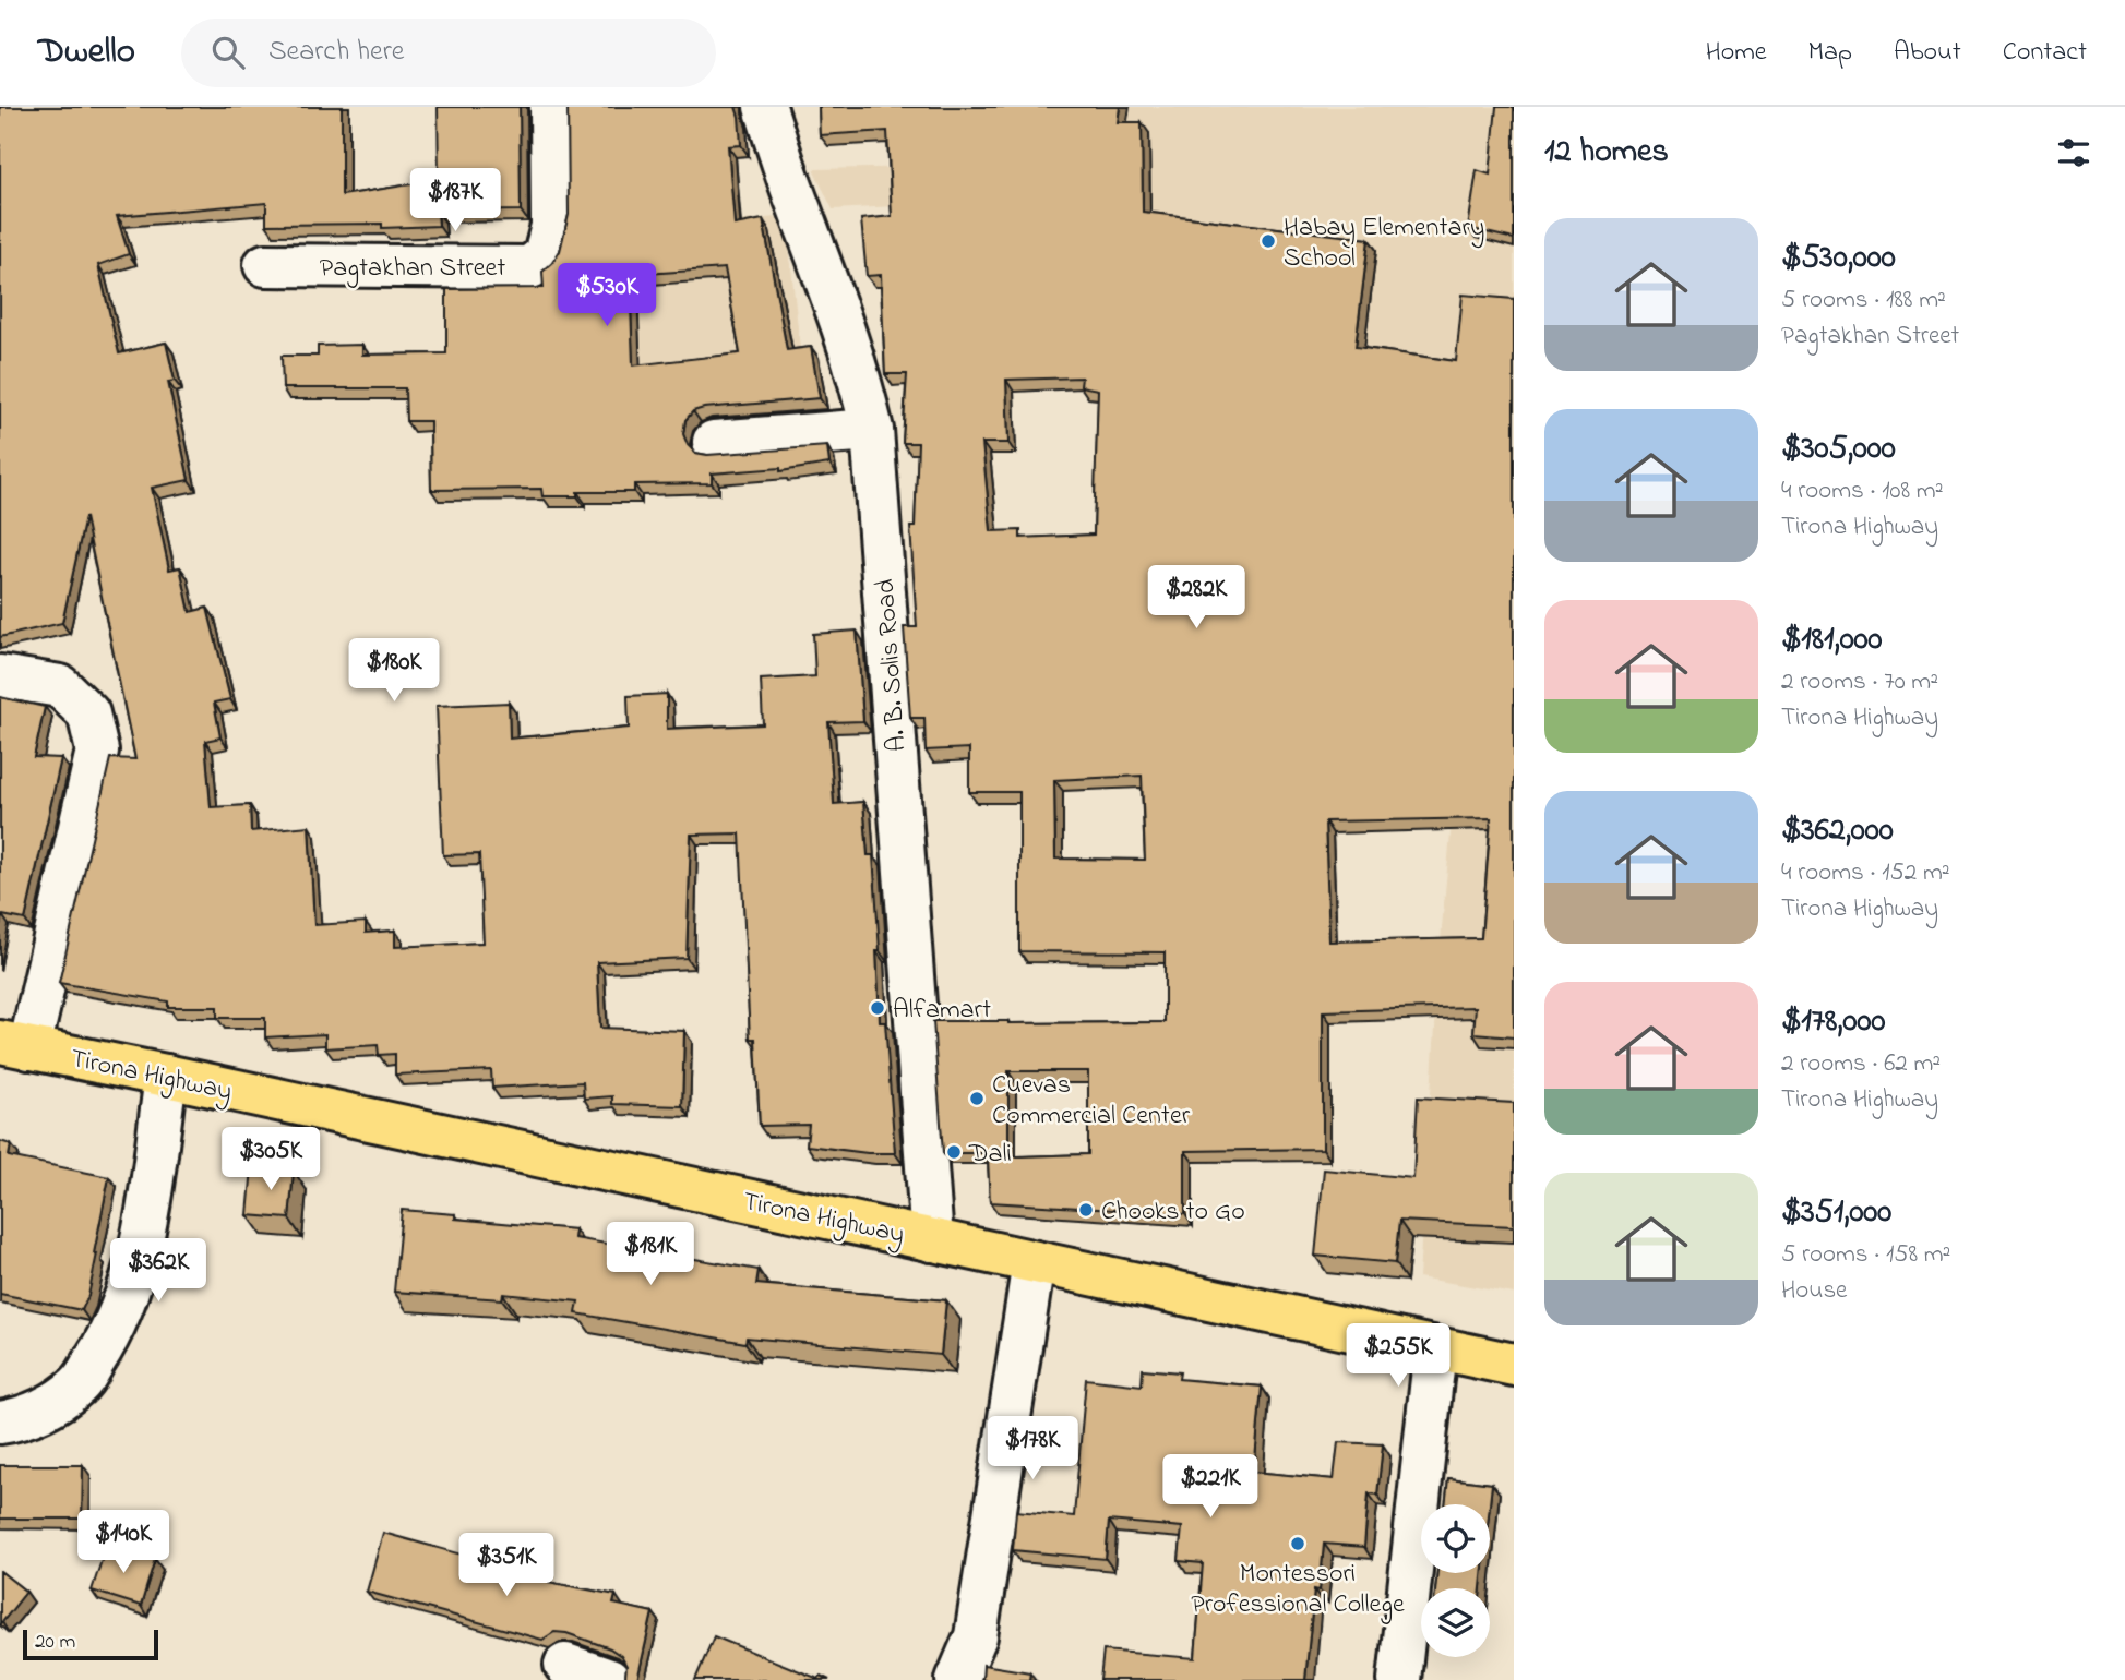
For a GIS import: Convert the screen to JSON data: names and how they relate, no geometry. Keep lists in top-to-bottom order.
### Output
{
  "streets": {
    "main road": ["Tirona Highway"],
    "street": ["Pagtakhan Street", "A. B. Solis Road"]
  },
  "crossings": [
    ["A. B. Solis Road", "Tirona Highway"]
  ],
  "places": [
    "Habay Elementary School",
    "Alfamart",
    "Cuevas Commercial Center",
    "Dali",
    "Chooks to Go",
    "Montessori Professional College"
  ],
  "scale_bar": "20 m",
  "page": {
    "header": "Dwello",
    "search": "Search here",
    "nav": [
      "Home",
      "Map",
      "About",
      "Contact"
    ],
    "heading": "12 homes",
    "price": [
      "$187K",
      "$530K",
      "$282K",
      "$180K",
      "$305K",
      "$181K",
      "$362K",
      "$255K",
      "$178K",
      "$221K",
      "$140K",
      "$351K"
    ],
    "list": [
      {
        "name": "$530,000",
        "note": "5 rooms · 188 m² · Pagtakhan Street"
      },
      {
        "name": "$305,000",
        "note": "4 rooms · 108 m² · Tirona Highway"
      },
      {
        "name": "$181,000",
        "note": "2 rooms · 70 m² · Tirona Highway"
      },
      {
        "name": "$362,000",
        "note": "4 rooms · 152 m² · Tirona Highway"
      },
      {
        "name": "$178,000",
        "note": "2 rooms · 62 m² · Tirona Highway"
      },
      {
        "name": "$351,000",
        "note": "5 rooms · 158 m² · House"
      }
    ],
    "scale": "20 m"
  }
}
